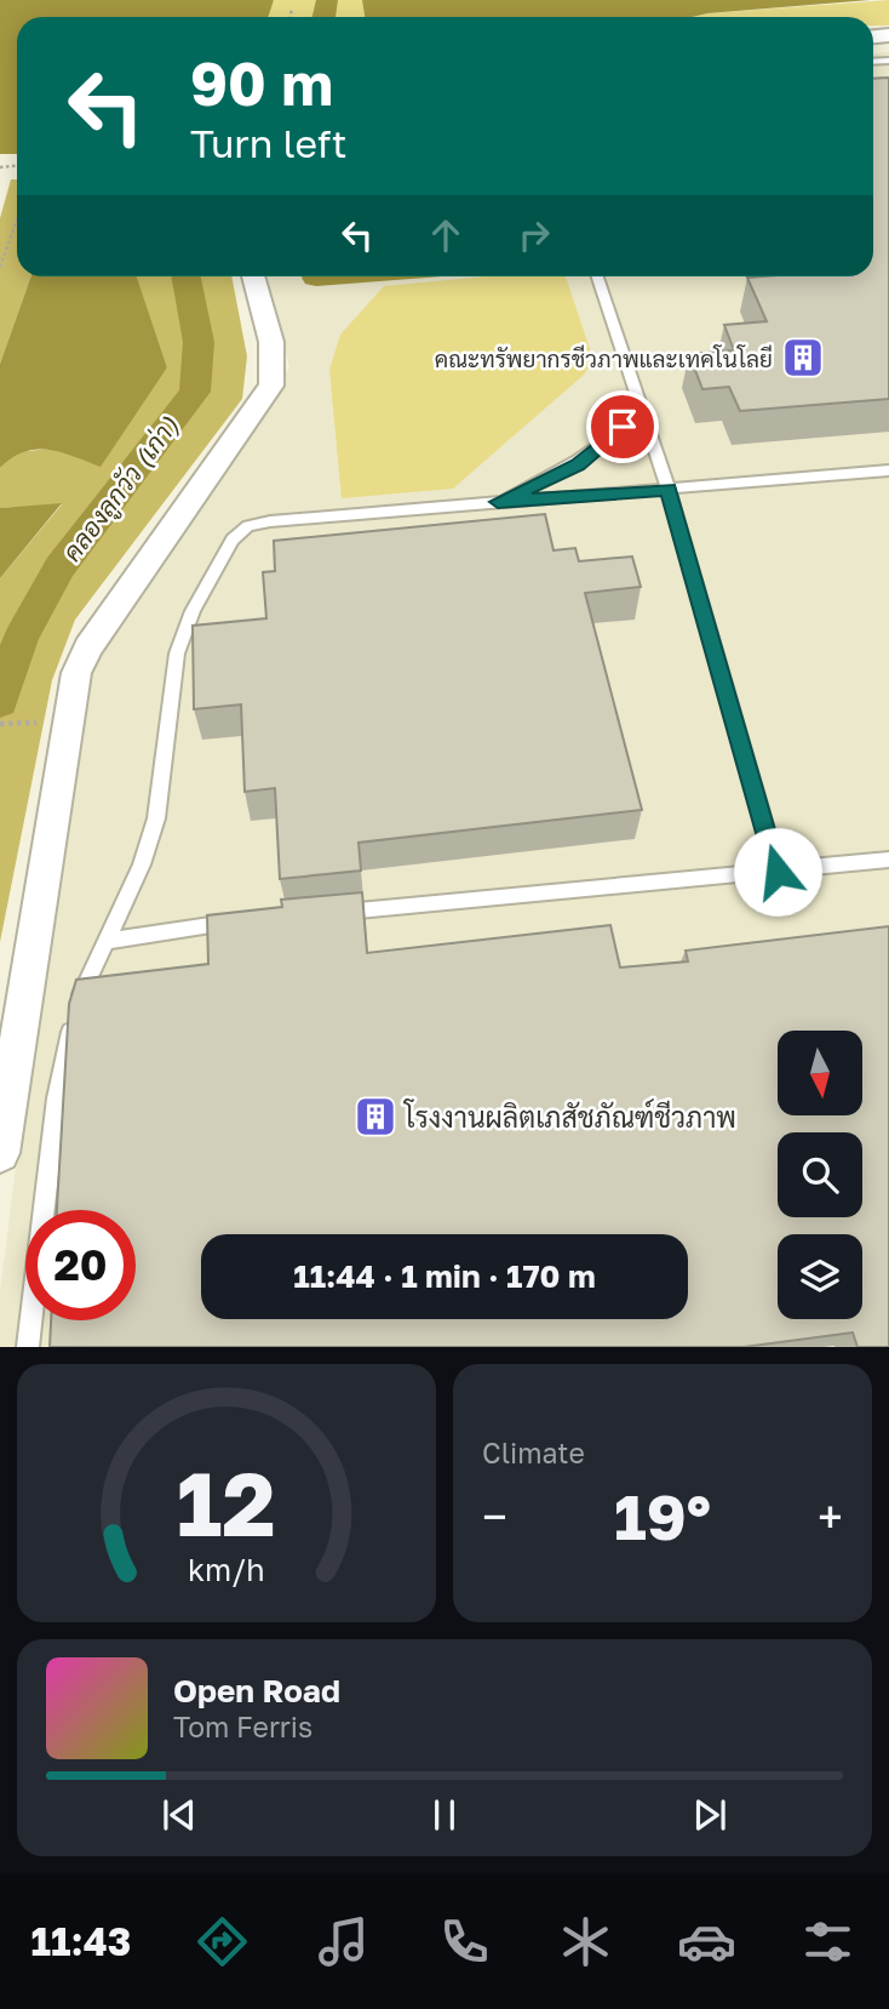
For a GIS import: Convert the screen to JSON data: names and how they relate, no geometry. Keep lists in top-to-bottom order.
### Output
{
  "water": ["คลองลูกวัว (เก่า)"],
  "places": {
    "building": ["คณะทรัพยากรชีวภาพและเทคโนโลยี", "โรงงานผลิตเภสัชภัณฑ์ชีวภาพ"]
  },
  "north": "bottom",
  "page": {
    "turn": ["90 m", "Turn left"],
    "limit": "20",
    "trip": "11:44 · 1 min · 170 m",
    "tile": "Climate",
    "heat": ["−", "19°", "+"],
    "song": ["Open Road", "Tom Ferris"],
    "tabs": "11:43",
    "gauge": ["12", "km/h"]
  }
}
